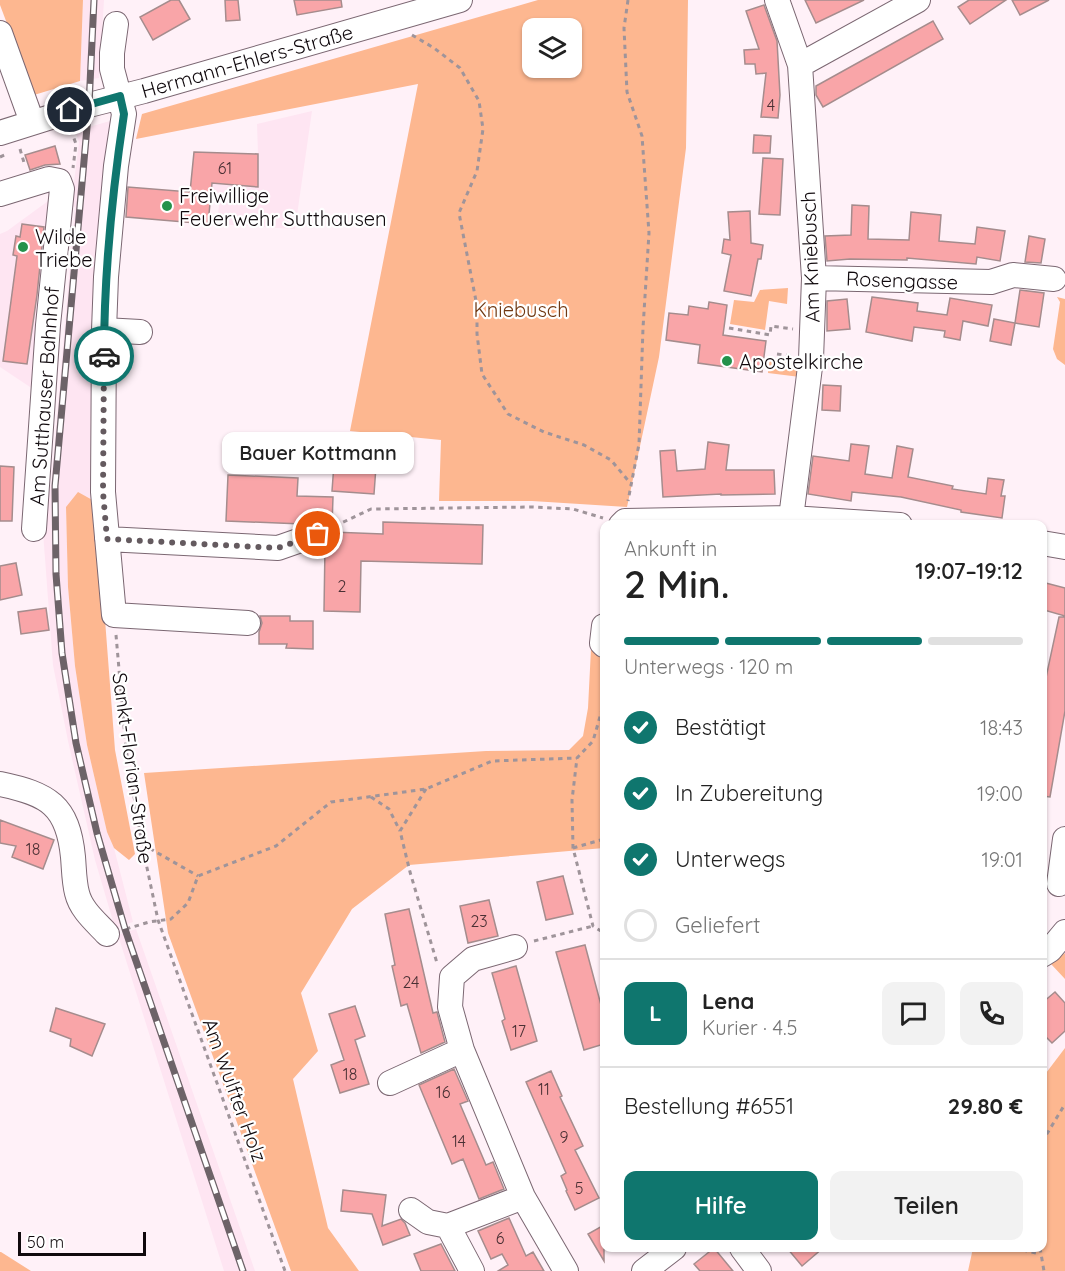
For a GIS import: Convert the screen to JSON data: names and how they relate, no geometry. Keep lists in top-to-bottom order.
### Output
{
  "streets": {
    "street": [
      "Hermann-Ehlers-Straße",
      "Am Kniebusch",
      "Rosengasse",
      "Am Sutthauser Bahnhof"
    ],
    "path": ["Sankt-Florian-Straße", "Am Wulfter Holz"]
  },
  "crossings": [
    ["Am Kniebusch", "Rosengasse"],
    ["Sankt-Florian-Straße", "Am Wulfter Holz"]
  ],
  "parks": ["Kniebusch"],
  "places": [
    "Freiwillige Feuerwehr Sutthausen",
    "Wilde Triebe",
    "Apostelkirche",
    "Bauer Kottmann"
  ],
  "house_numbers": [
    "4",
    "61",
    "2",
    "18",
    "23",
    "24",
    "17",
    "18",
    "11",
    "16",
    "9",
    "14",
    "5",
    "6"
  ],
  "scale_bar": "50 m",
  "page": {
    "bubble": "Bauer Kottmann",
    "heading": ["2 Min.", "Ankunft in", "19:07–19:12"],
    "panel": [
      "Lena",
      "Kurier · 4.5",
      "Bestellung #6551",
      "29.80 €"
    ],
    "bar": "Unterwegs · 120 m",
    "list": [
      ["Bestätigt", "18:43"],
      ["In Zubereitung", "19:00"],
      ["Unterwegs", "19:01"],
      "Geliefert"
    ],
    "round": "L",
    "buttons": ["Hilfe", "Teilen"],
    "scale": "50 m"
  }
}
